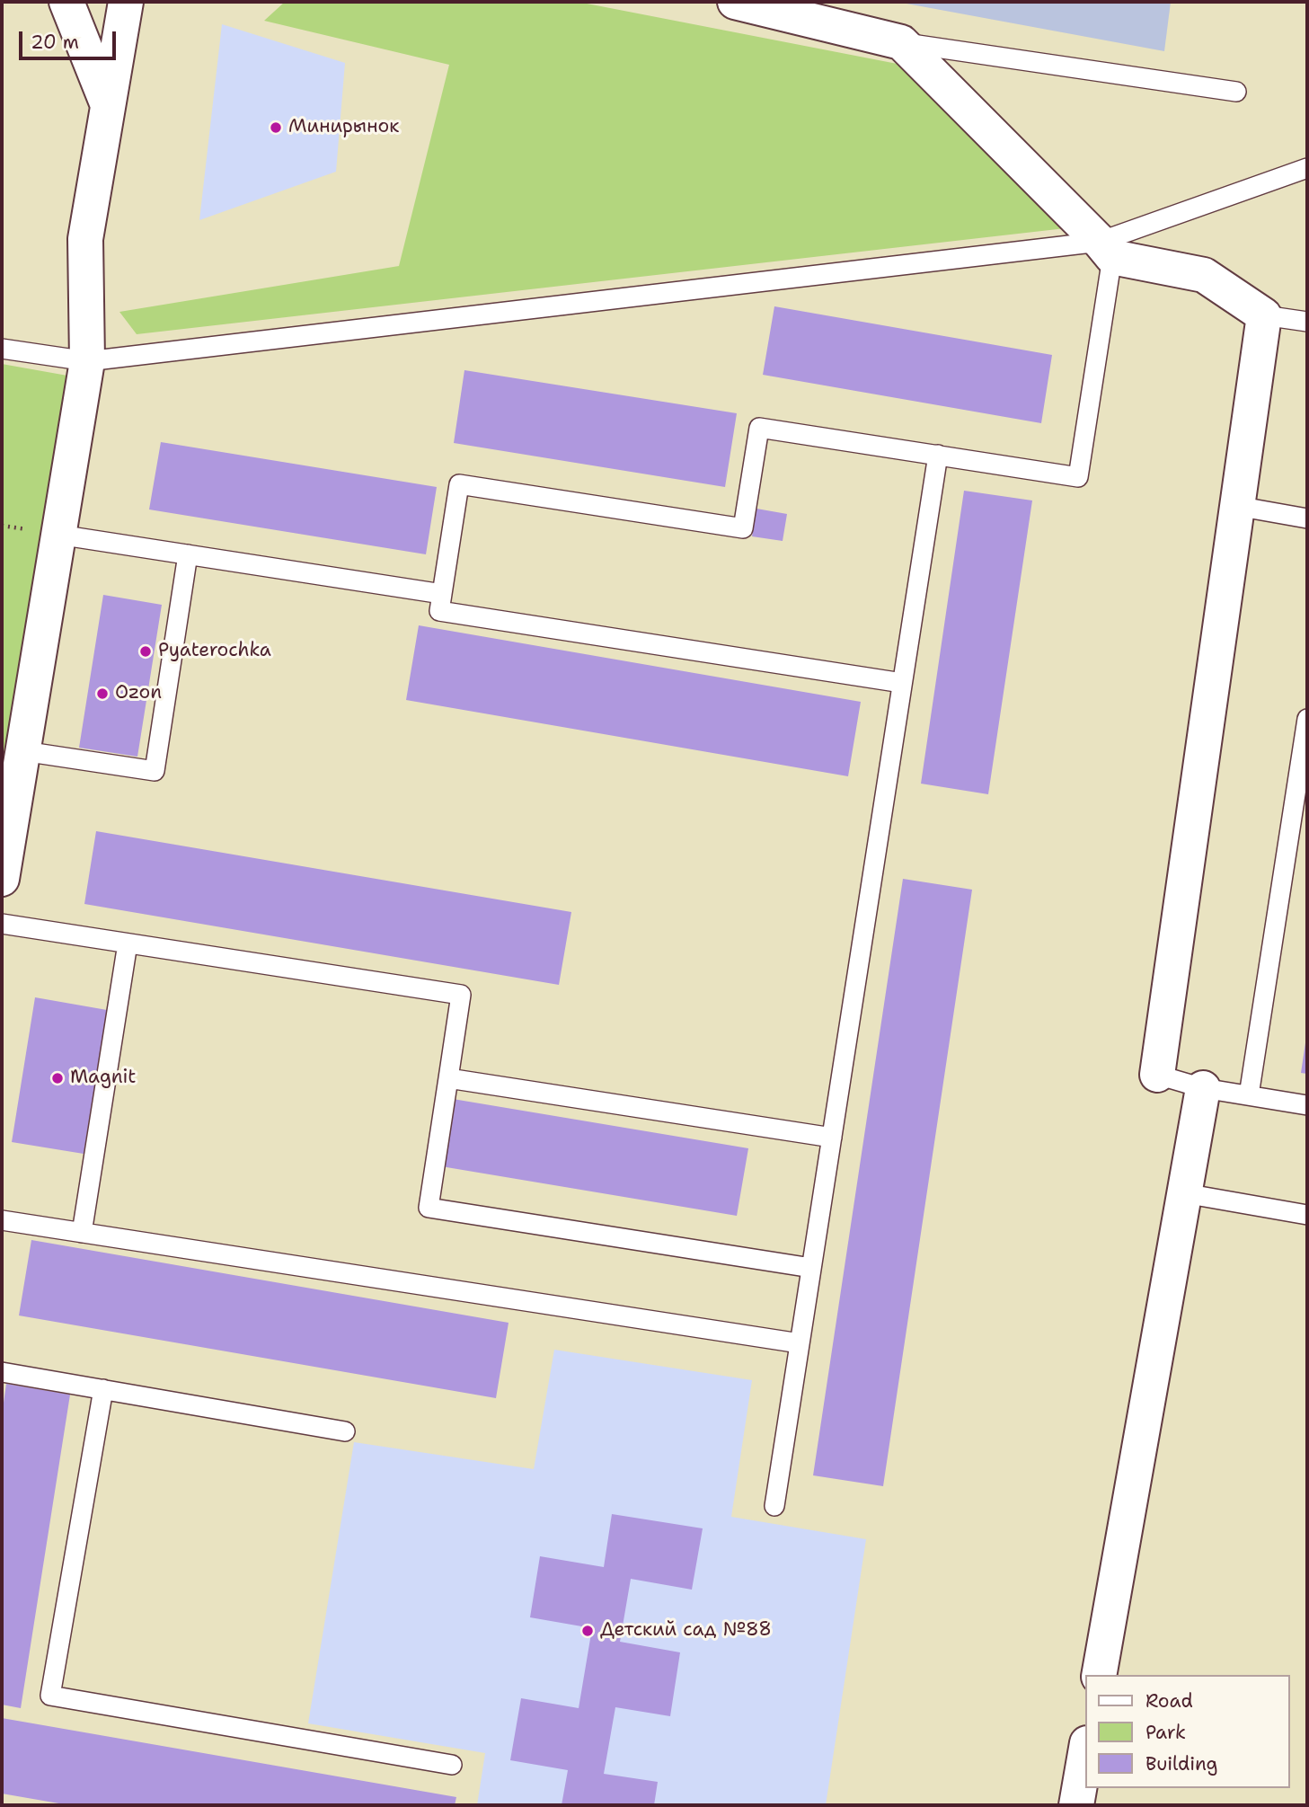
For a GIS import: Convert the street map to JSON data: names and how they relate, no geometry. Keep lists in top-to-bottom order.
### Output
{
  "places": [
    "Минирынок",
    "Pyaterochka",
    "Ozon",
    "Magnit",
    "Детский сад №88"
  ],
  "legend": ["Road", "Park", "Building"],
  "scale_bar": "20 m"
}
